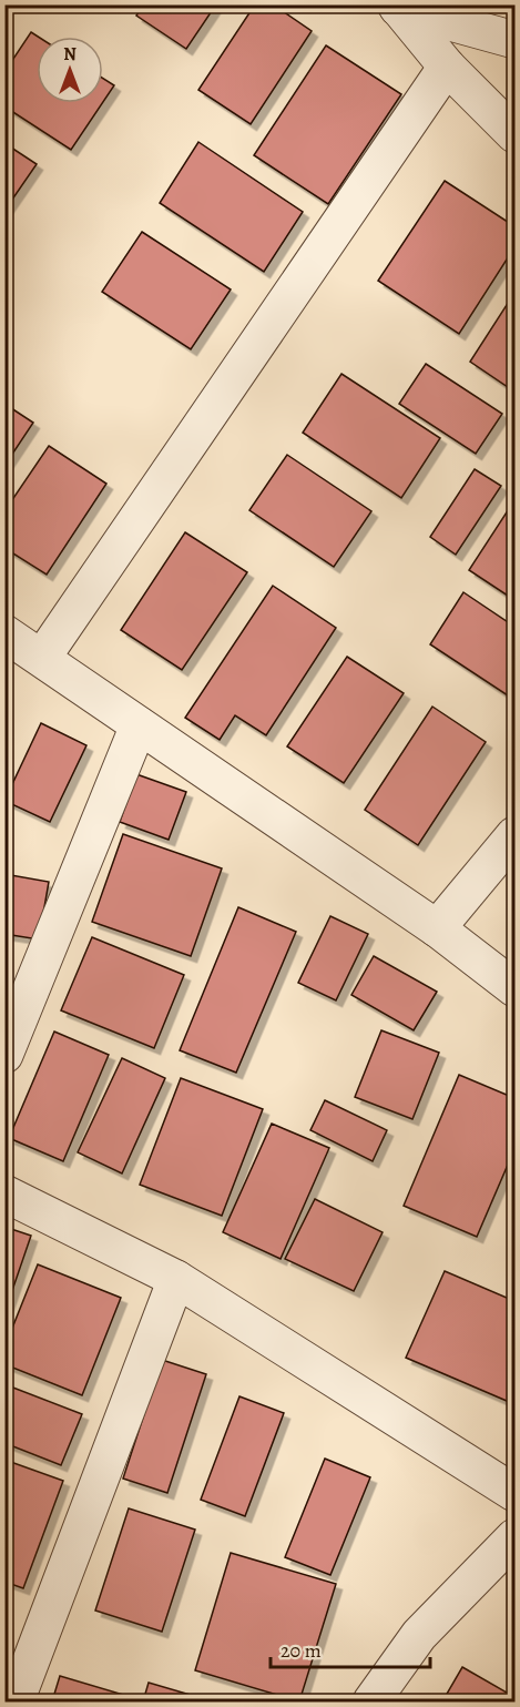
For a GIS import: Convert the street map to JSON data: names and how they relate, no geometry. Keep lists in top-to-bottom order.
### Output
{
  "scale_bar": "20 m",
  "north": "top"
}
